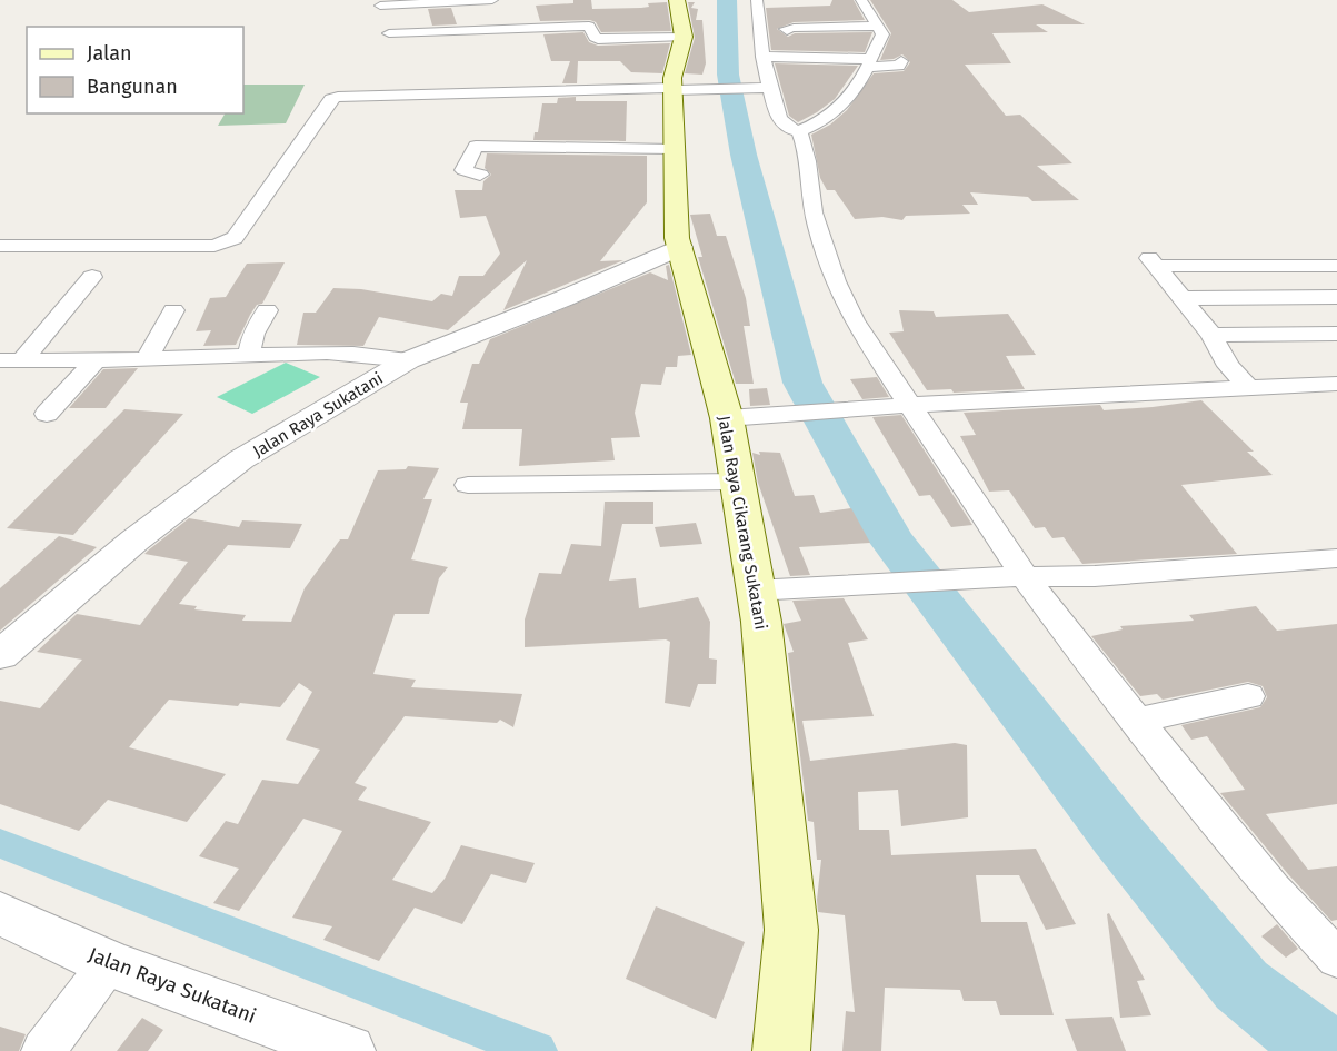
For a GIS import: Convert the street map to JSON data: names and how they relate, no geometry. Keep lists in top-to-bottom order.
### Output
{
  "streets": {
    "main road": ["Jalan Raya Cikarang Sukatani"],
    "street": ["Jalan Raya Sukatani"]
  },
  "crossings": [
    ["Jalan Raya Sukatani", "Jalan Raya Cikarang Sukatani"]
  ],
  "legend": ["Jalan", "Bangunan"]
}
